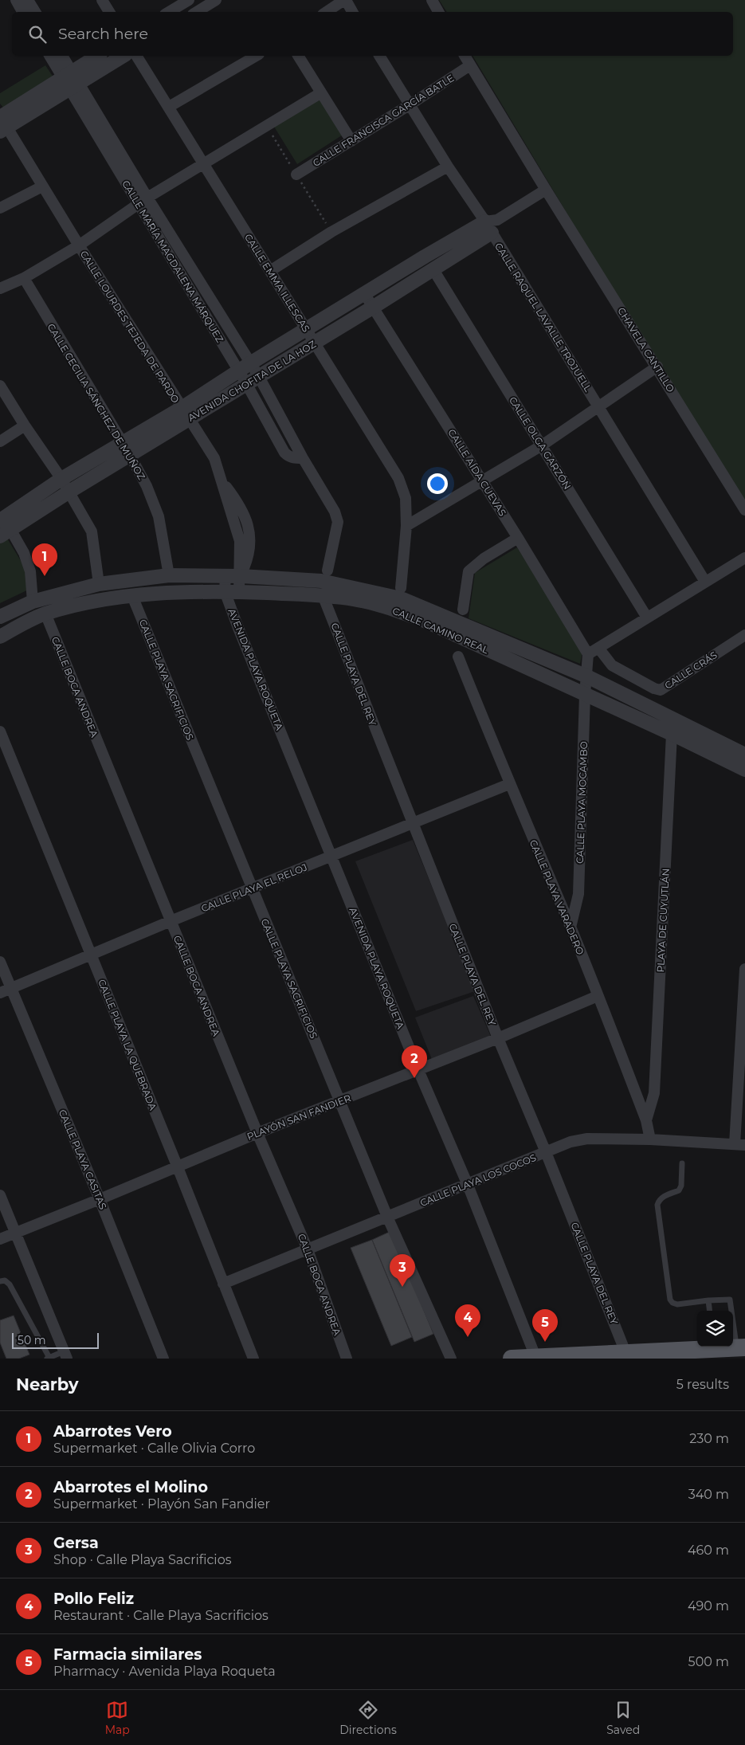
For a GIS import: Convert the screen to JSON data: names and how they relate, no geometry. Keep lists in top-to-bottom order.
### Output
{
  "streets": {
    "street": [
      "CALLE FRANCISCA GARCÍA BATLE",
      "CALLE MARÍA MAGDALENA MÁRQUEZ",
      "CALLE EMMA ILLESCAS",
      "CALLE RAQUEL LAVALLE TROJUELL",
      "CALLE LOURDES TEJEDA DE PARDO",
      "CHAVELA CANTILLO",
      "AVENIDA CHOFITA DE LA HOZ",
      "CALLE CECILIA SÁNCHEZ DE MUÑOZ",
      "CALLE OLGA GARZÓN",
      "CALLE AÍDA CUEVAS",
      "CALLE CAMINO REAL",
      "AVENIDA PLAYA ROQUETA",
      "CALLE CRÁS",
      "CALLE PLAYA DEL REY",
      "CALLE PLAYA SACRIFICIOS",
      "CALLE BOCA ANDREA",
      "CALLE PLAYA MOCAMBO",
      "CALLE PLAYA EL RELOJ",
      "CALLE PLAYA VARADERO",
      "PLAYA DE CUYUTLÁN",
      "CALLE PLAYA LA QUEBRADA",
      "PLAYÓN SAN FANDIER",
      "CALLE PLAYA CASITAS",
      "CALLE PLAYA LOS COCOS"
    ]
  },
  "crossings": [
    ["CALLE FRANCISCA GARCÍA BATLE", "CALLE RAQUEL LAVALLE TROJUELL"],
    ["CALLE FRANCISCA GARCÍA BATLE", "CHAVELA CANTILLO"],
    ["CALLE MARÍA MAGDALENA MÁRQUEZ", "AVENIDA CHOFITA DE LA HOZ"],
    ["CALLE EMMA ILLESCAS", "AVENIDA CHOFITA DE LA HOZ"],
    ["CALLE RAQUEL LAVALLE TROJUELL", "AVENIDA CHOFITA DE LA HOZ"],
    ["CALLE LOURDES TEJEDA DE PARDO", "AVENIDA CHOFITA DE LA HOZ"],
    ["CALLE LOURDES TEJEDA DE PARDO", "CALLE CAMINO REAL"],
    ["CHAVELA CANTILLO", "AVENIDA CHOFITA DE LA HOZ"],
    ["AVENIDA CHOFITA DE LA HOZ", "CALLE CECILIA SÁNCHEZ DE MUÑOZ"],
    ["AVENIDA CHOFITA DE LA HOZ", "CALLE OLGA GARZÓN"],
    ["AVENIDA CHOFITA DE LA HOZ", "CALLE AÍDA CUEVAS"],
    ["CALLE CECILIA SÁNCHEZ DE MUÑOZ", "CALLE CAMINO REAL"],
    ["CALLE AÍDA CUEVAS", "CALLE PLAYA MOCAMBO"],
    ["CALLE CAMINO REAL", "AVENIDA PLAYA ROQUETA"],
    ["CALLE CAMINO REAL", "CALLE PLAYA DEL REY"],
    ["CALLE CAMINO REAL", "CALLE PLAYA SACRIFICIOS"],
    ["CALLE CAMINO REAL", "CALLE BOCA ANDREA"],
    ["CALLE CAMINO REAL", "CALLE PLAYA MOCAMBO"],
    ["CALLE CAMINO REAL", "PLAYA DE CUYUTLÁN"],
    ["AVENIDA PLAYA ROQUETA", "CALLE PLAYA EL RELOJ"],
    ["AVENIDA PLAYA ROQUETA", "PLAYÓN SAN FANDIER"],
    ["AVENIDA PLAYA ROQUETA", "CALLE PLAYA LOS COCOS"],
    ["CALLE PLAYA DEL REY", "CALLE PLAYA EL RELOJ"],
    ["CALLE PLAYA DEL REY", "PLAYÓN SAN FANDIER"],
    ["CALLE PLAYA DEL REY", "CALLE PLAYA LOS COCOS"],
    ["CALLE PLAYA SACRIFICIOS", "CALLE PLAYA EL RELOJ"],
    ["CALLE PLAYA SACRIFICIOS", "PLAYÓN SAN FANDIER"],
    ["CALLE PLAYA SACRIFICIOS", "CALLE PLAYA LOS COCOS"],
    ["CALLE BOCA ANDREA", "CALLE PLAYA EL RELOJ"],
    ["CALLE BOCA ANDREA", "PLAYÓN SAN FANDIER"],
    ["CALLE BOCA ANDREA", "CALLE PLAYA LOS COCOS"],
    ["CALLE PLAYA MOCAMBO", "CALLE PLAYA VARADERO"],
    ["CALLE PLAYA EL RELOJ", "CALLE PLAYA VARADERO"],
    ["CALLE PLAYA EL RELOJ", "CALLE PLAYA LA QUEBRADA"],
    ["CALLE PLAYA EL RELOJ", "CALLE PLAYA CASITAS"],
    ["CALLE PLAYA VARADERO", "PLAYA DE CUYUTLÁN"],
    ["CALLE PLAYA VARADERO", "PLAYÓN SAN FANDIER"],
    ["CALLE PLAYA VARADERO", "CALLE PLAYA LOS COCOS"],
    ["CALLE PLAYA LA QUEBRADA", "PLAYÓN SAN FANDIER"],
    ["CALLE PLAYA LA QUEBRADA", "CALLE PLAYA LOS COCOS"],
    ["PLAYÓN SAN FANDIER", "CALLE PLAYA CASITAS"]
  ],
  "scale_bar": "50 m",
  "page": {
    "search": "Search here",
    "pins": [
      "1",
      "2",
      "3",
      "4",
      "5"
    ],
    "scale": "50 m",
    "heading": ["Nearby", "5 results"],
    "list": [
      {
        "mark": "1",
        "name": "Abarrotes Vero",
        "note": "Supermarket · Calle Olivia Corro",
        "value": "230 m"
      },
      {
        "mark": "2",
        "name": "Abarrotes el Molino",
        "note": "Supermarket · Playón San Fandier",
        "value": "340 m"
      },
      {
        "mark": "3",
        "name": "Gersa",
        "note": "Shop · Calle Playa Sacrificios",
        "value": "460 m"
      },
      {
        "mark": "4",
        "name": "Pollo Feliz",
        "note": "Restaurant · Calle Playa Sacrificios",
        "value": "490 m"
      },
      {
        "mark": "5",
        "name": "Farmacia similares",
        "note": "Pharmacy · Avenida Playa Roqueta",
        "value": "500 m"
      }
    ],
    "nav": ["Map", "Directions", "Saved"]
  }
}
